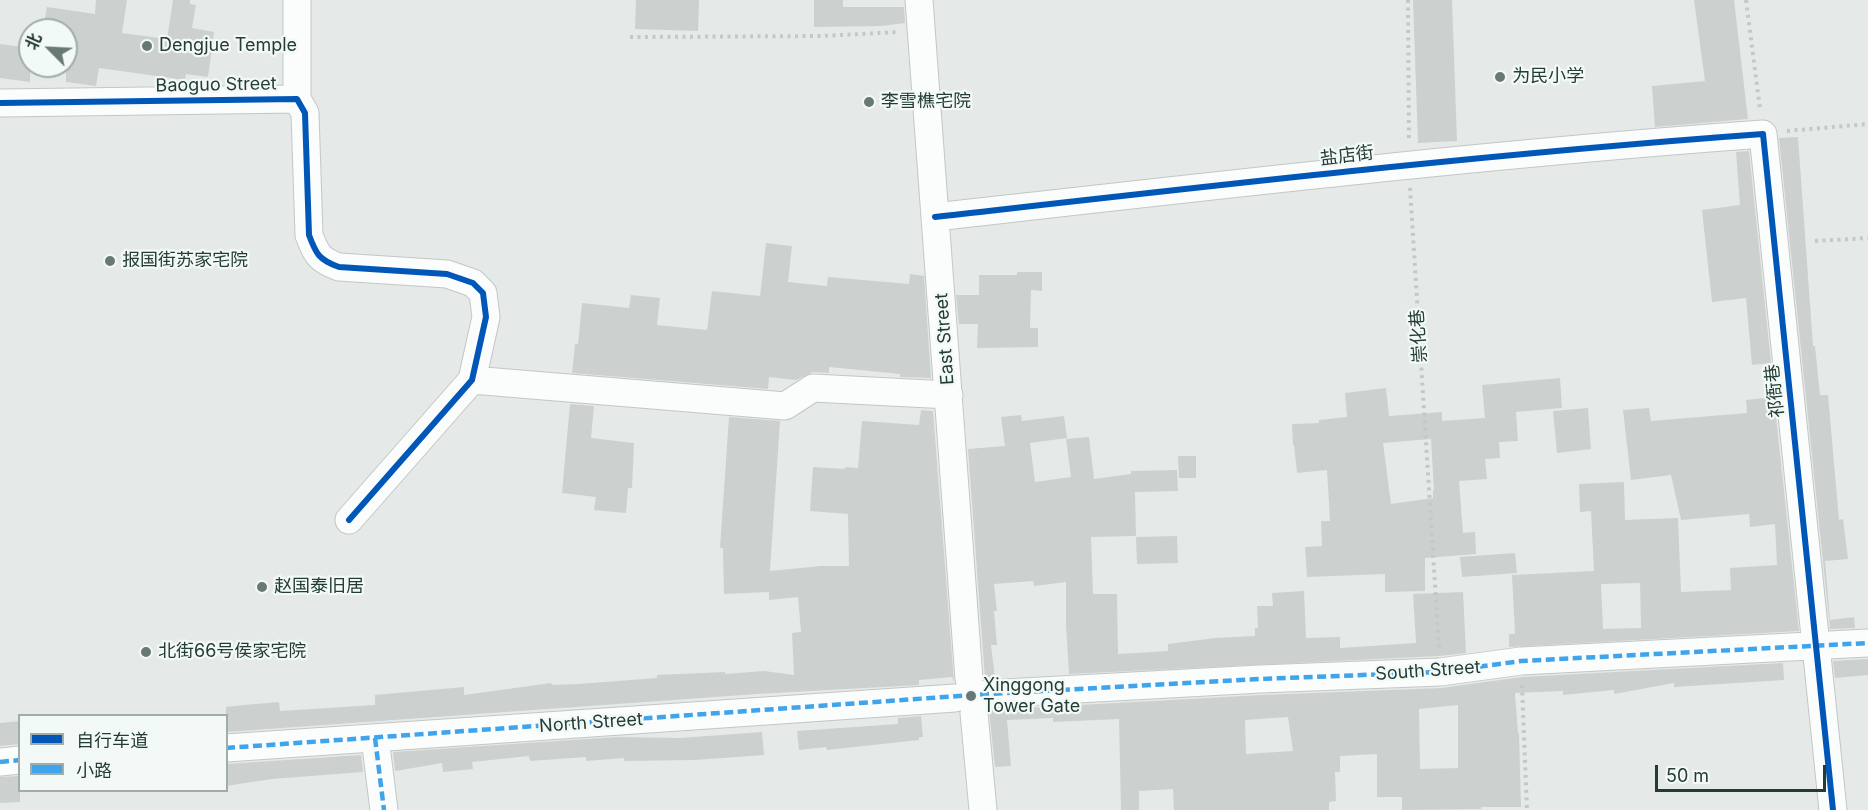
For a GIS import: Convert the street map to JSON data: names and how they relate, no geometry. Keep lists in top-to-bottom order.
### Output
{
  "streets": {
    "street": [
      "Baoguo Street",
      "盐店街",
      "East Street",
      "祁衙巷",
      "South Street",
      "North Street"
    ],
    "path": ["崇化巷"]
  },
  "crossings": [
    ["盐店街", "崇化巷"],
    ["盐店街", "East Street"],
    ["盐店街", "祁衙巷"],
    ["崇化巷", "South Street"],
    ["East Street", "South Street"],
    ["East Street", "North Street"],
    ["祁衙巷", "South Street"],
    ["South Street", "North Street"]
  ],
  "places": [
    "Dengjue Temple",
    "为民小学",
    "李雪樵宅院",
    "报国街苏家宅院",
    "赵国泰旧居",
    "北街66号侯家宅院",
    "Xinggong Tower Gate"
  ],
  "legend": ["自行车道", "小路"],
  "scale_bar": "50 m",
  "north": "top left"
}
